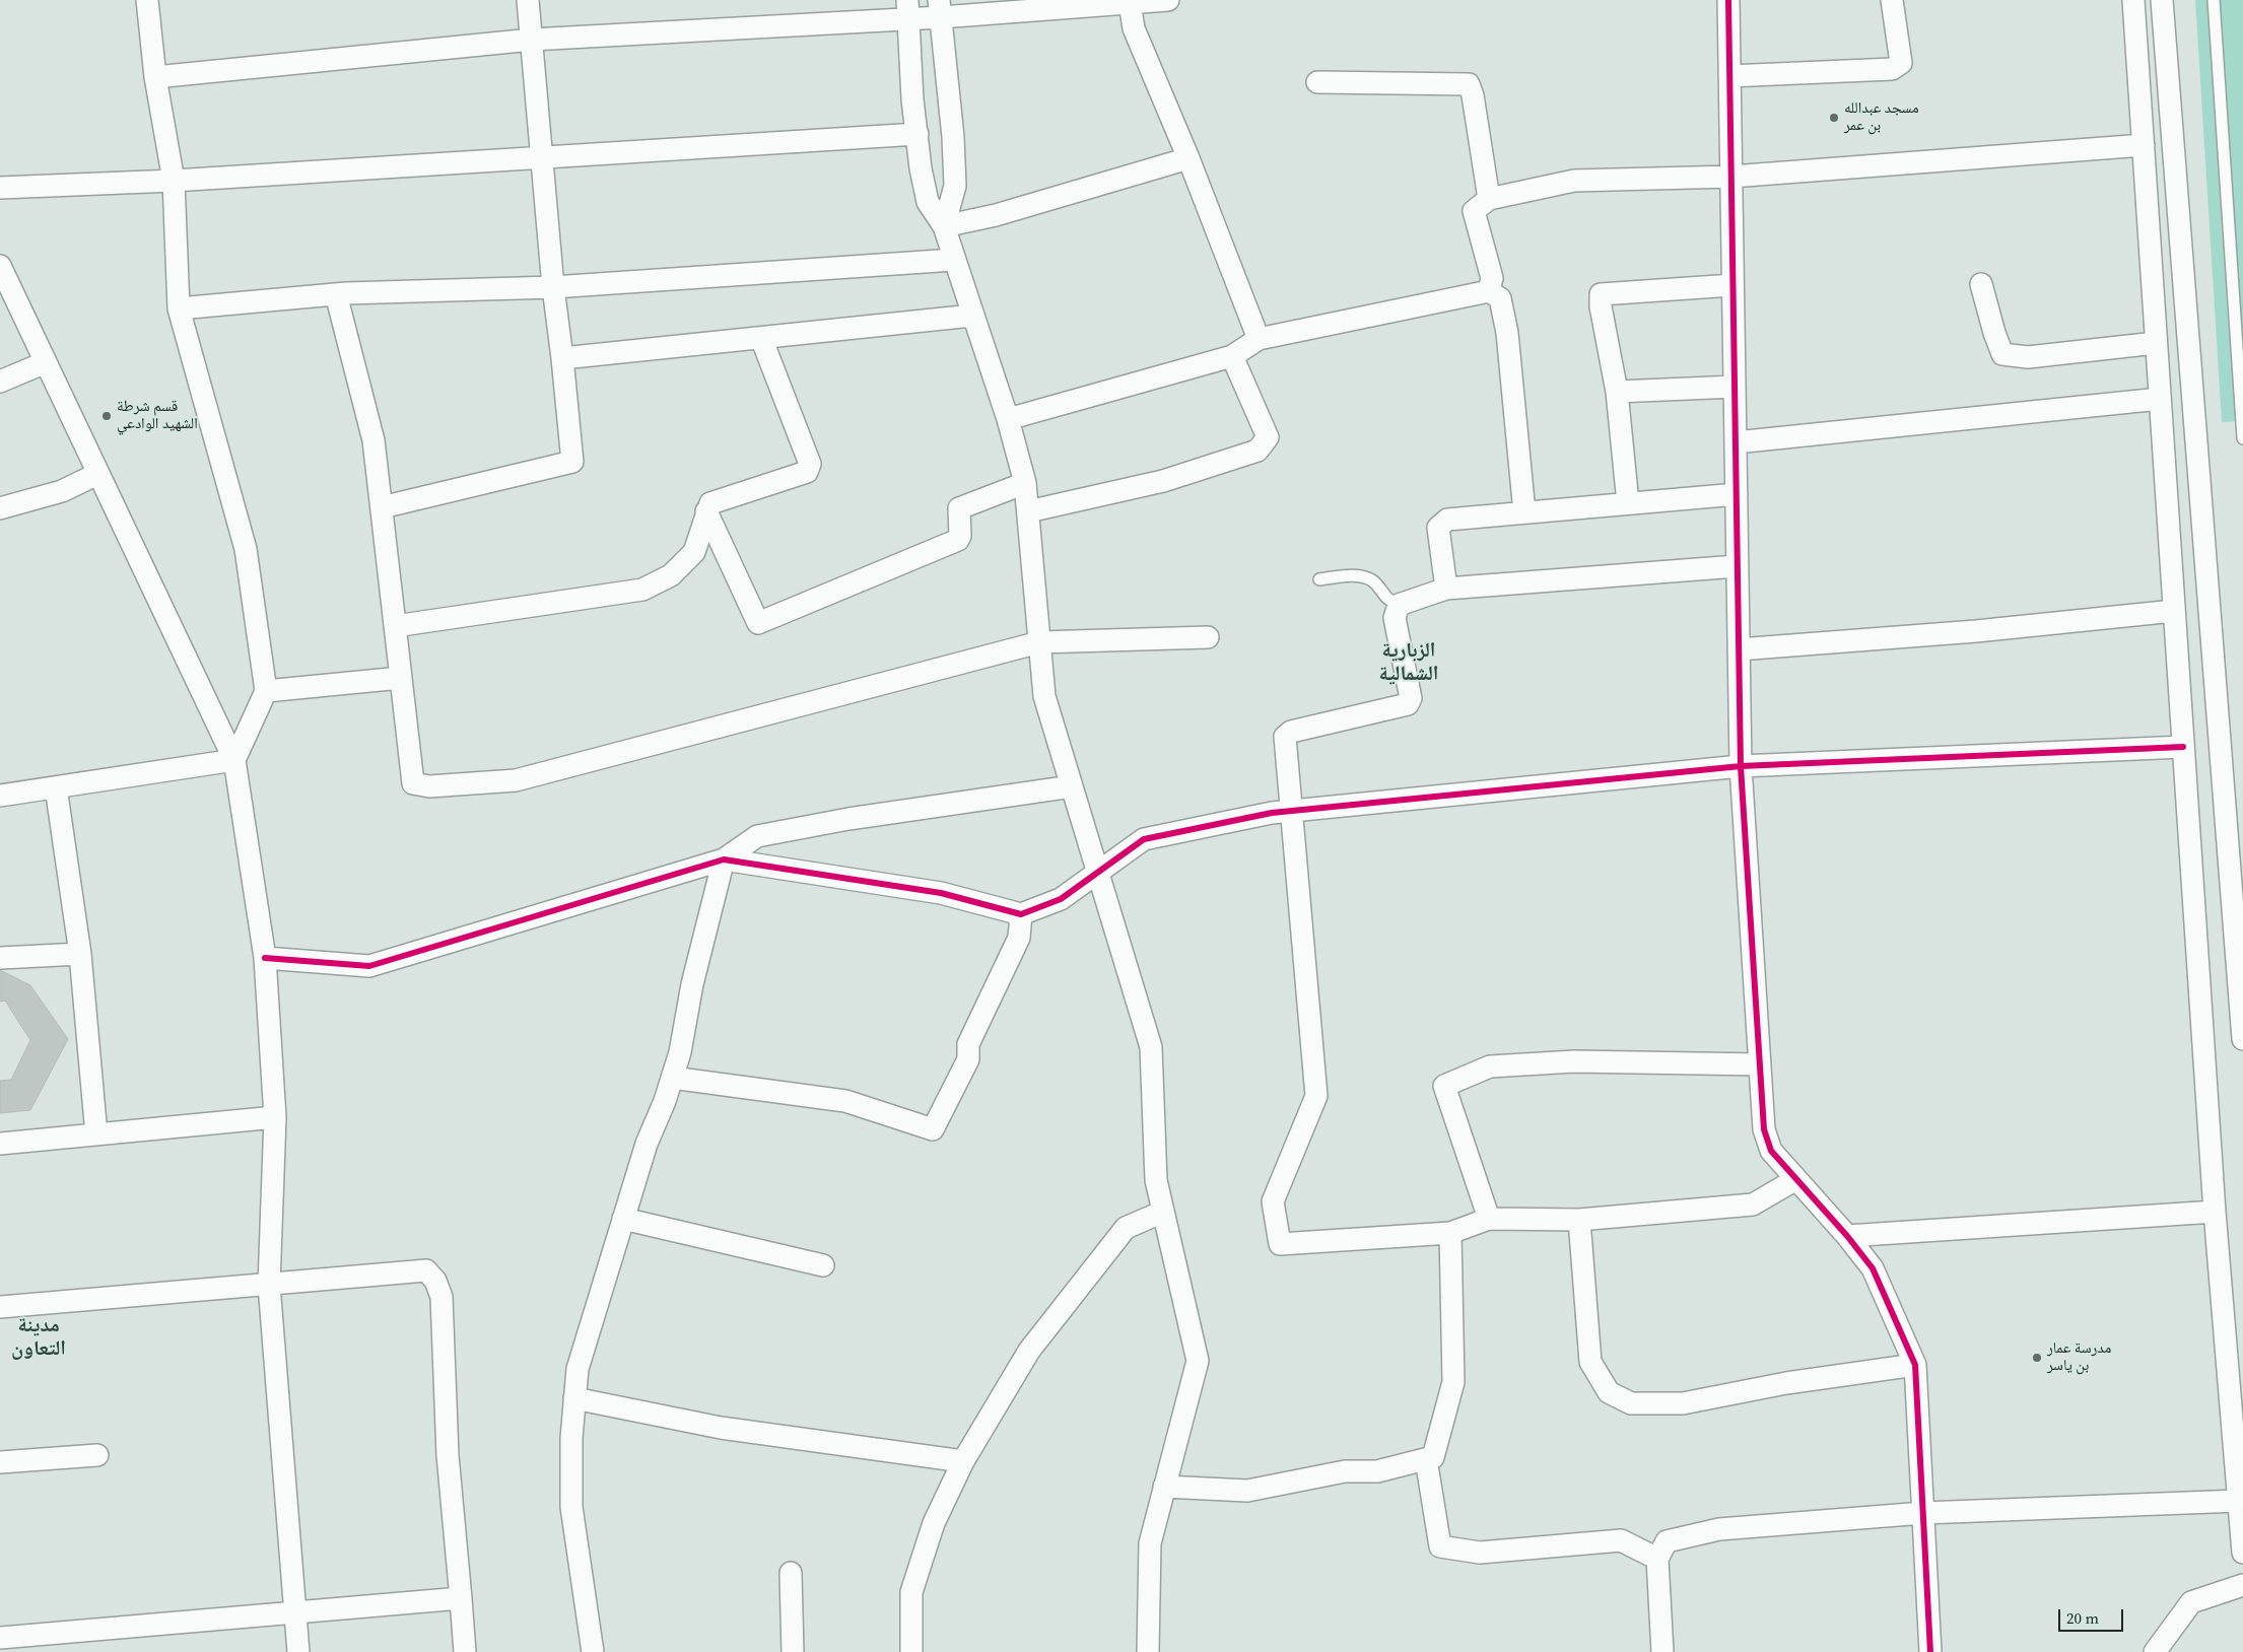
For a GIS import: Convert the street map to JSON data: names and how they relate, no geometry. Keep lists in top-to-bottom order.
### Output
{
  "districts": ["الزبارية الشمالية", "مدينة التعاون"],
  "places": ["مسجد عبدالله بن عمر", "قسم شرطة الشهيد الوادعي", "مدرسة عمار بن ياسر"],
  "scale_bar": "20 m"
}
